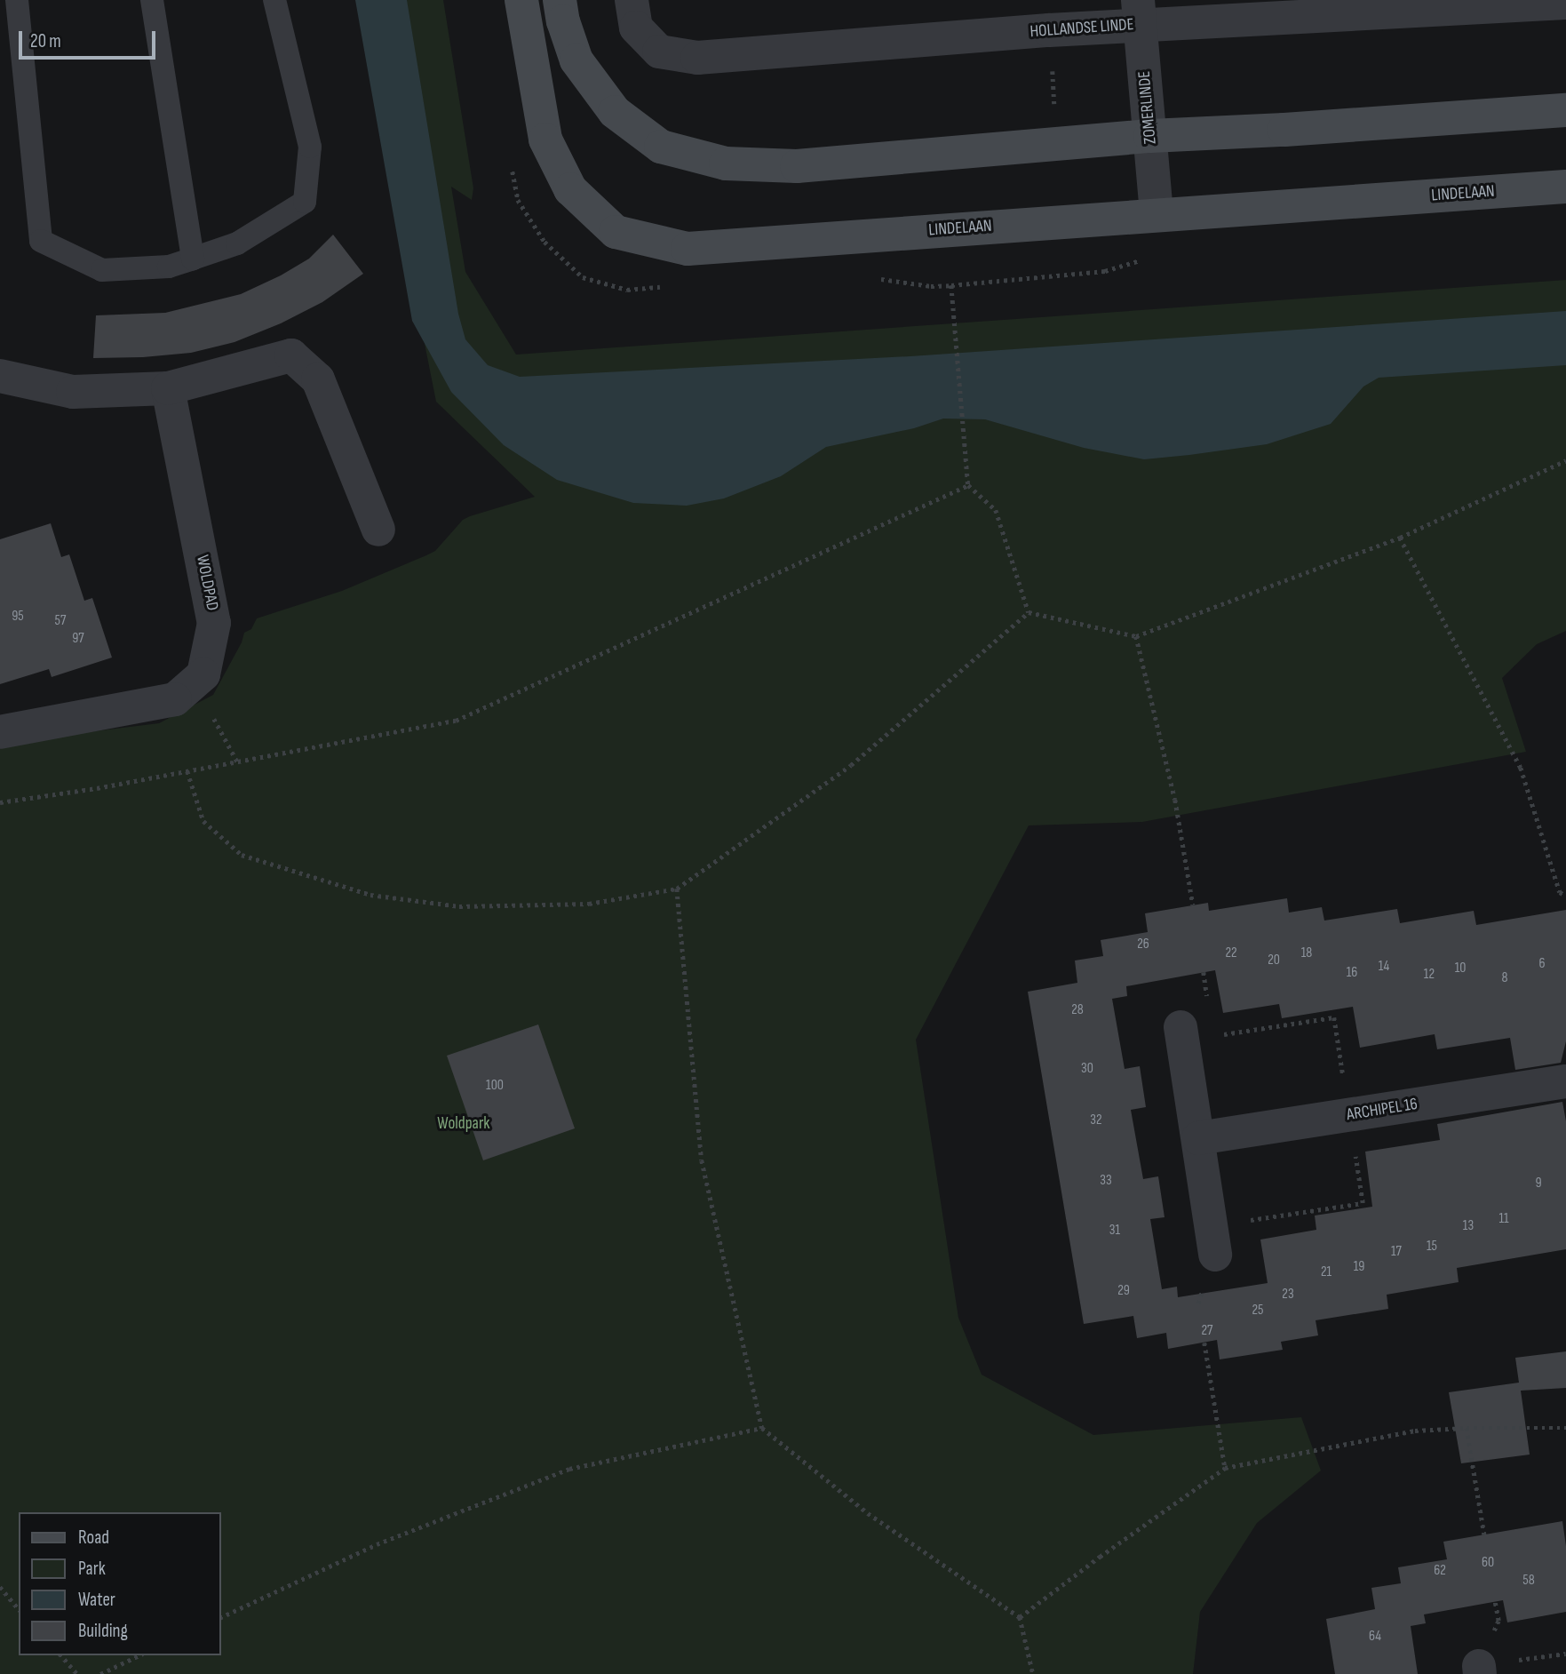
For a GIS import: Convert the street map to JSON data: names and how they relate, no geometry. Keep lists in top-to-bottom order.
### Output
{
  "streets": {
    "main road": ["LINDELAAN"],
    "street": [
      "HOLLANDSE LINDE",
      "ZOMERLINDE",
      "WOLDPAD",
      "ARCHIPEL 16"
    ]
  },
  "crossings": [
    ["HOLLANDSE LINDE", "ZOMERLINDE"],
    ["ZOMERLINDE", "LINDELAAN"]
  ],
  "parks": ["Woldpark"],
  "house_numbers": [
    "95",
    "57",
    "97",
    "26",
    "22",
    "18",
    "20",
    "6",
    "14",
    "10",
    "16",
    "12",
    "8",
    "28",
    "30",
    "100",
    "32",
    "33",
    "9",
    "11",
    "13",
    "31",
    "15",
    "17",
    "19",
    "21",
    "29",
    "23",
    "25",
    "27",
    "60",
    "62",
    "58",
    "64"
  ],
  "legend": [
    "Road",
    "Park",
    "Water",
    "Building"
  ],
  "scale_bar": "20 m"
}
